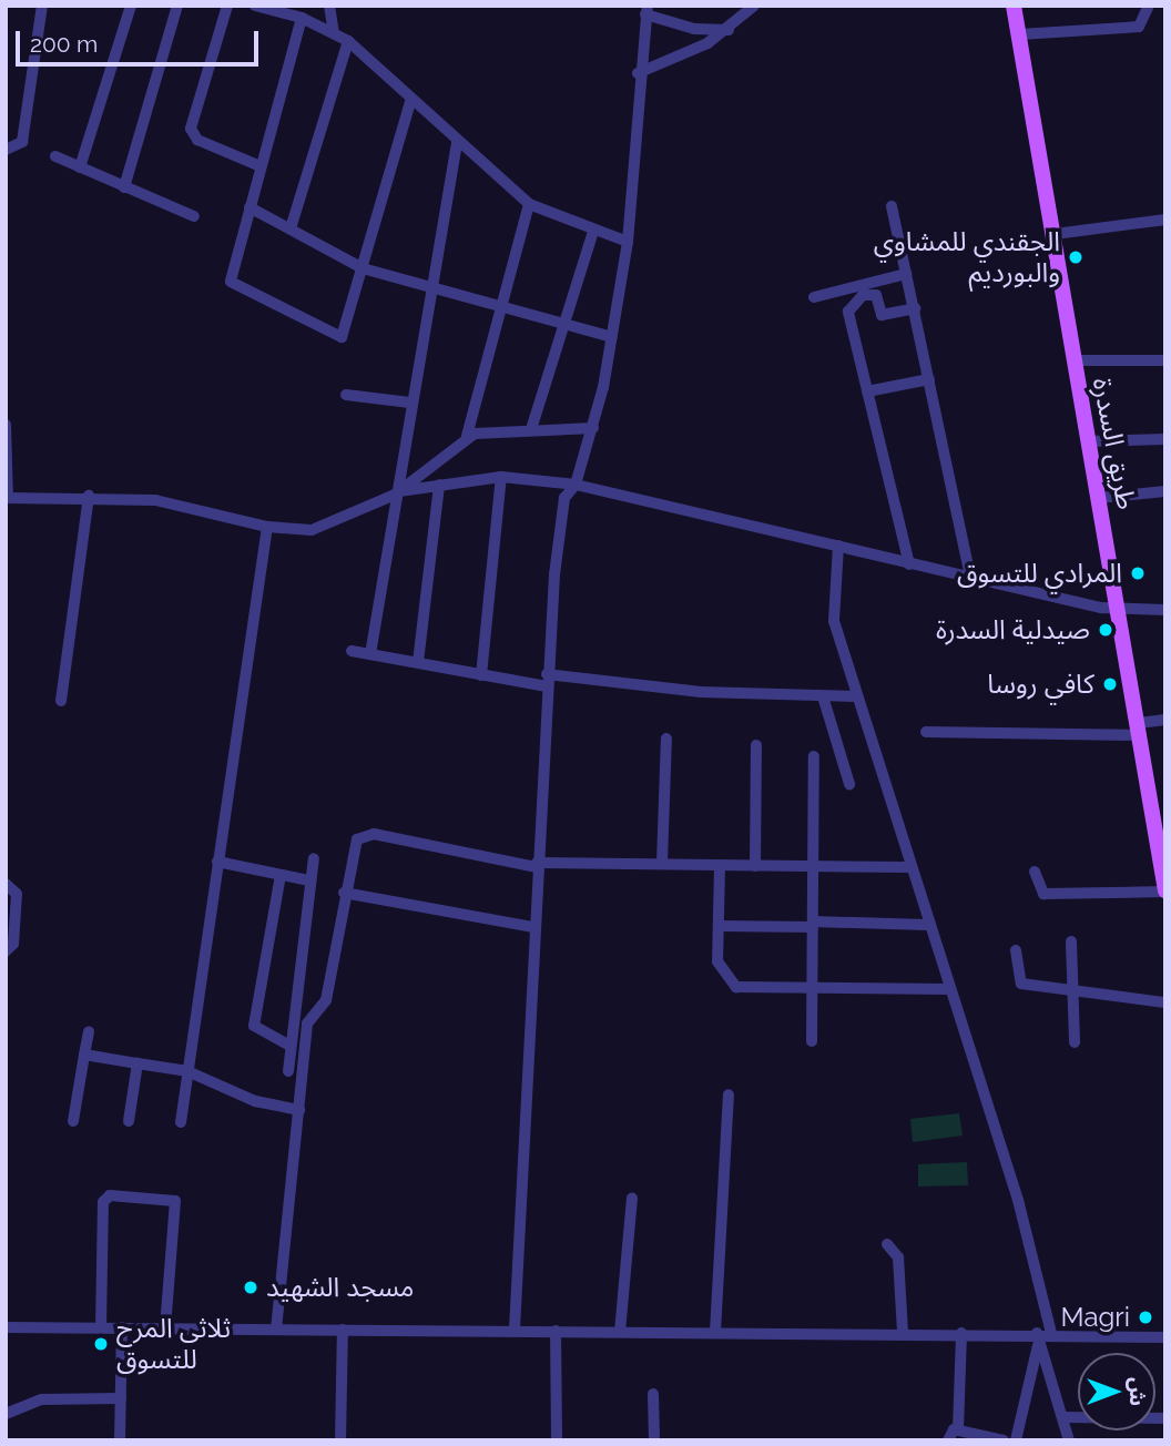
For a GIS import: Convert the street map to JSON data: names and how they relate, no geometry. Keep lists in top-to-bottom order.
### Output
{
  "streets": {
    "main road": ["طريق السدرة"]
  },
  "places": [
    "الجقندي للمشاوي والبورديم",
    "المرادي للتسوق",
    "صيدلية السدرة",
    "كافي روسا",
    "مسجد الشهيد",
    "Magri",
    "ثلاثي المرح للتسوق"
  ],
  "scale_bar": "200 m",
  "north": "right"
}
